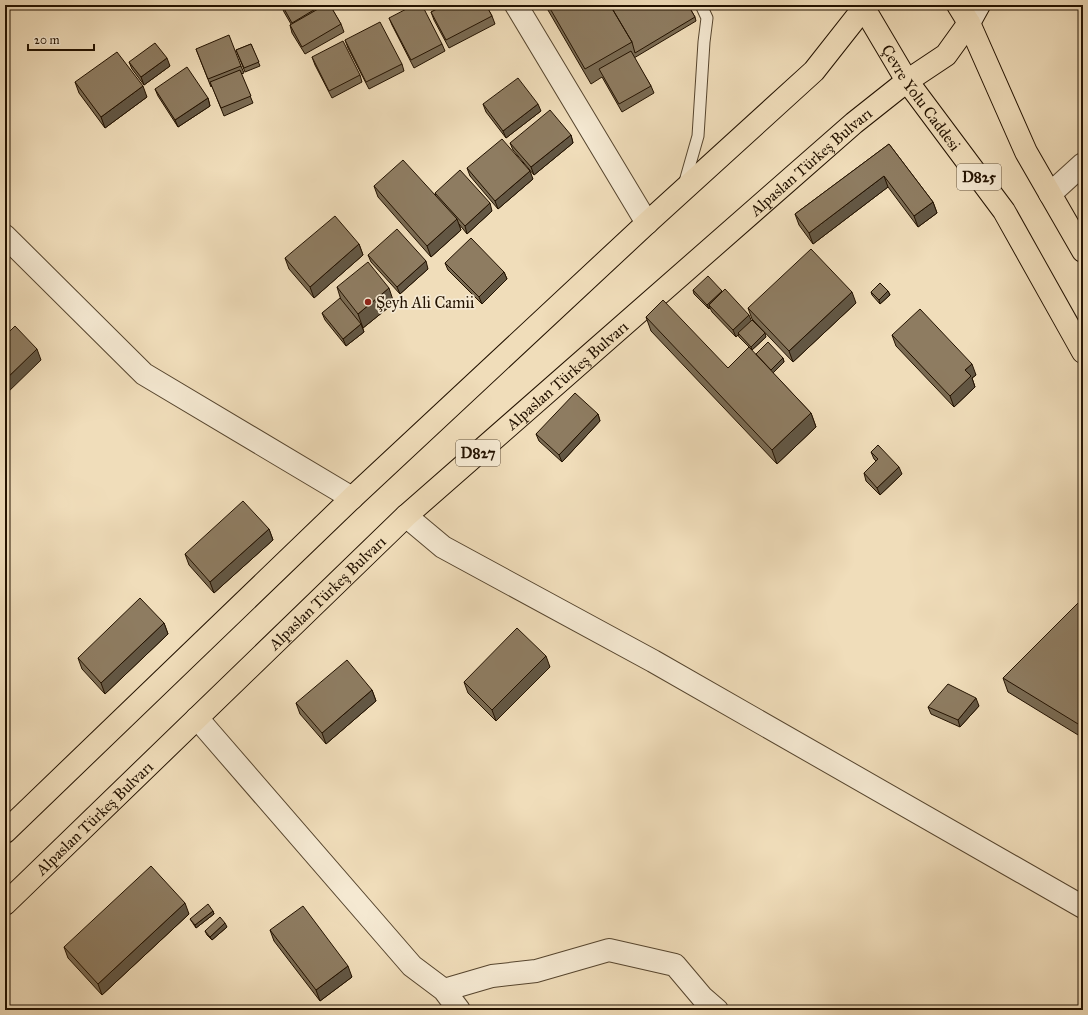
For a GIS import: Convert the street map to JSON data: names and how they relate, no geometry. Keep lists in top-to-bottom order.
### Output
{
  "streets": {
    "main road": [
      "Çevre Yolu Caddesi",
      "Alpaslan Türkeş Bulvarı",
      "D825",
      "D827"
    ]
  },
  "crossings": [
    ["Çevre Yolu Caddesi", "Alpaslan Türkeş Bulvarı"]
  ],
  "places": ["Şeyh Ali Camii"],
  "scale_bar": "20 m"
}
